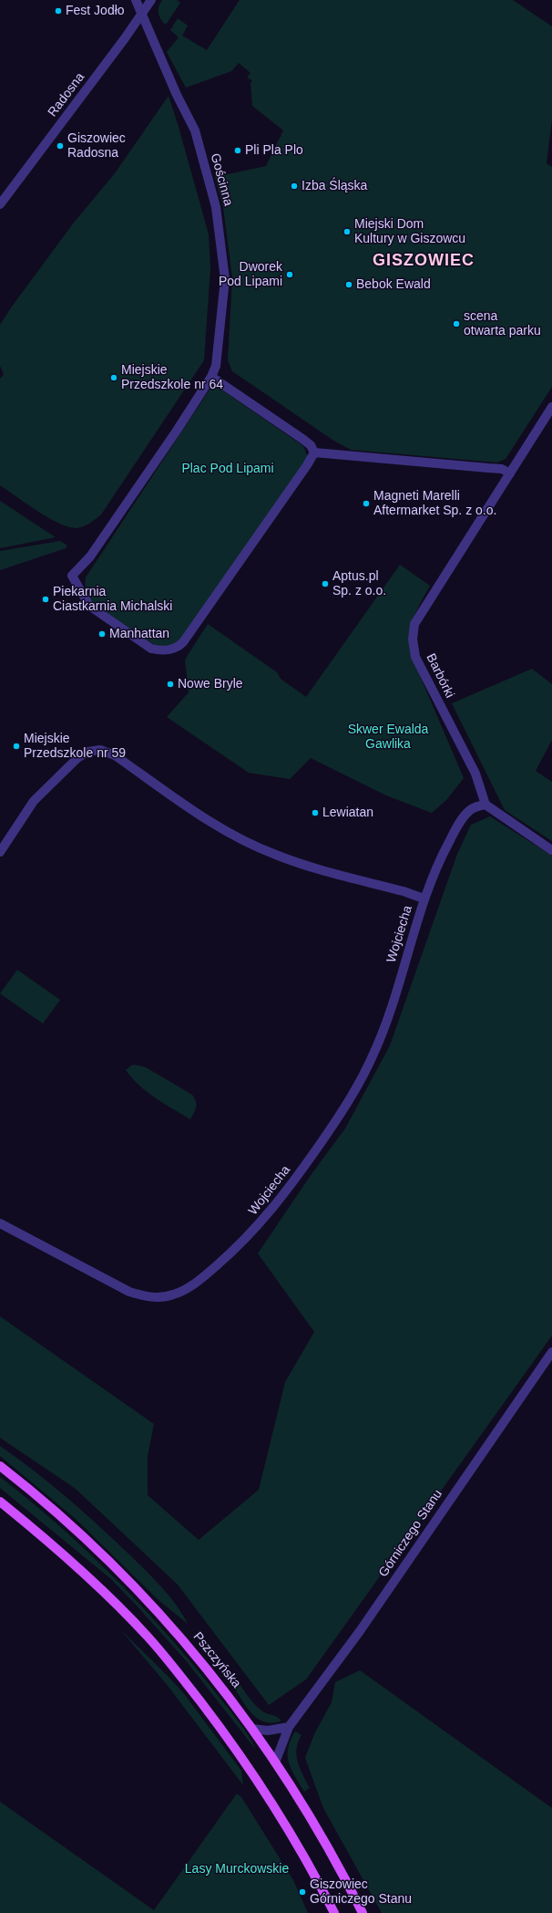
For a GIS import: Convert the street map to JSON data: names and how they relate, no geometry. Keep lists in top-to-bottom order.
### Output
{
  "streets": {
    "main road": ["Pszczyńska"],
    "street": [
      "Radosna",
      "Gościnna",
      "Barbórki",
      "Wojciecha",
      "Górniczego Stanu"
    ]
  },
  "crossings": [
    ["Radosna", "Gościnna"],
    ["Barbórki", "Wojciecha"],
    ["Górniczego Stanu", "Pszczyńska"]
  ],
  "districts": ["GISZOWIEC"],
  "parks": ["Plac Pod Lipami", "Skwer Ewalda Gawlika", "Lasy Murckowskie"],
  "places": [
    "Fest Jodło",
    "Giszowiec Radosna",
    "Pli Pla Plo",
    "Izba Śląska",
    "Miejski Dom Kultury w Giszowcu",
    "Dworek Pod Lipami",
    "Bebok Ewald",
    "scena otwarta parku",
    "Miejskie Przedszkole nr 64",
    "Magneti Marelli Aftermarket Sp. z o.o.",
    "Aptus.pl Sp. z o.o.",
    "Piekarnia Ciastkarnia Michalski",
    "Manhattan",
    "Nowe Bryle",
    "Miejskie Przedszkole nr 59",
    "Lewiatan",
    "Giszowiec Górniczego Stanu"
  ]
}
